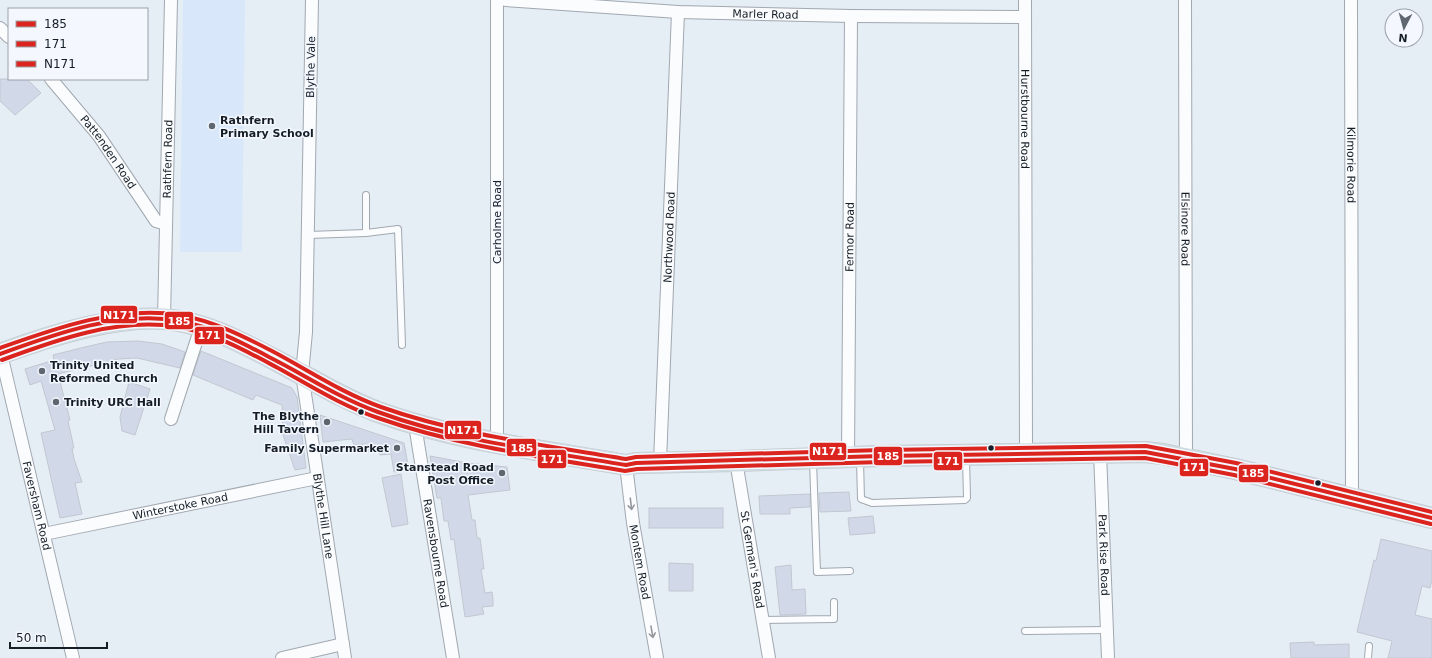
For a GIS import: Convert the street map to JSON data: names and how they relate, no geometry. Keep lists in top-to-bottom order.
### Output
{
  "streets": {
    "street": [
      "Marler Road",
      "Blythe Vale",
      "Hurstbourne Road",
      "Pattenden Road",
      "Rathfern Road",
      "Kilmorie Road",
      "Carholme Road",
      "Elsinore Road",
      "Northwood Road",
      "Fermor Road",
      "Faversham Road",
      "Winterstoke Road",
      "Blythe Hill Lane",
      "Ravensbourne Road",
      "Park Rise Road",
      "St German's Road",
      "Montem Road"
    ]
  },
  "crossings": [
    ["Marler Road", "Hurstbourne Road"],
    ["Marler Road", "Northwood Road"],
    ["Marler Road", "Fermor Road"],
    ["Blythe Vale", "Blythe Hill Lane"],
    ["Pattenden Road", "Rathfern Road"],
    ["Faversham Road", "Winterstoke Road"],
    ["Winterstoke Road", "Blythe Hill Lane"]
  ],
  "one_way": ["Montem Road"],
  "places": [
    "Rathfern Primary School",
    "Trinity United Reformed Church",
    "Trinity URC Hall",
    "The Blythe Hill Tavern",
    "Family Supermarket",
    "Stanstead Road Post Office"
  ],
  "lines": ["transit line N171", "transit line 185", "transit line 171"],
  "legend": ["185", "171", "N171"],
  "scale_bar": "50 m",
  "north": "bottom"
}
